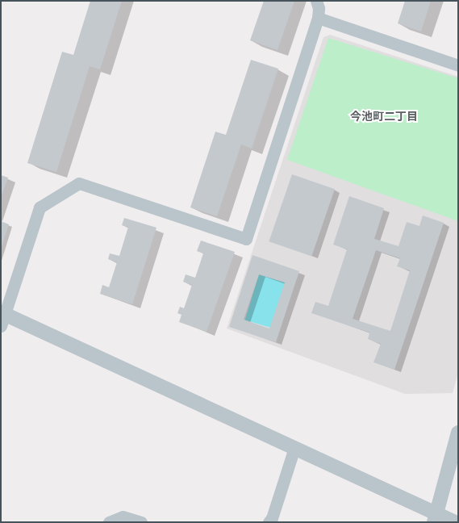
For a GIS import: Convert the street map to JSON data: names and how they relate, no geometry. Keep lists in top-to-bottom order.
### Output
{
  "districts": ["今池町二丁目"]
}
